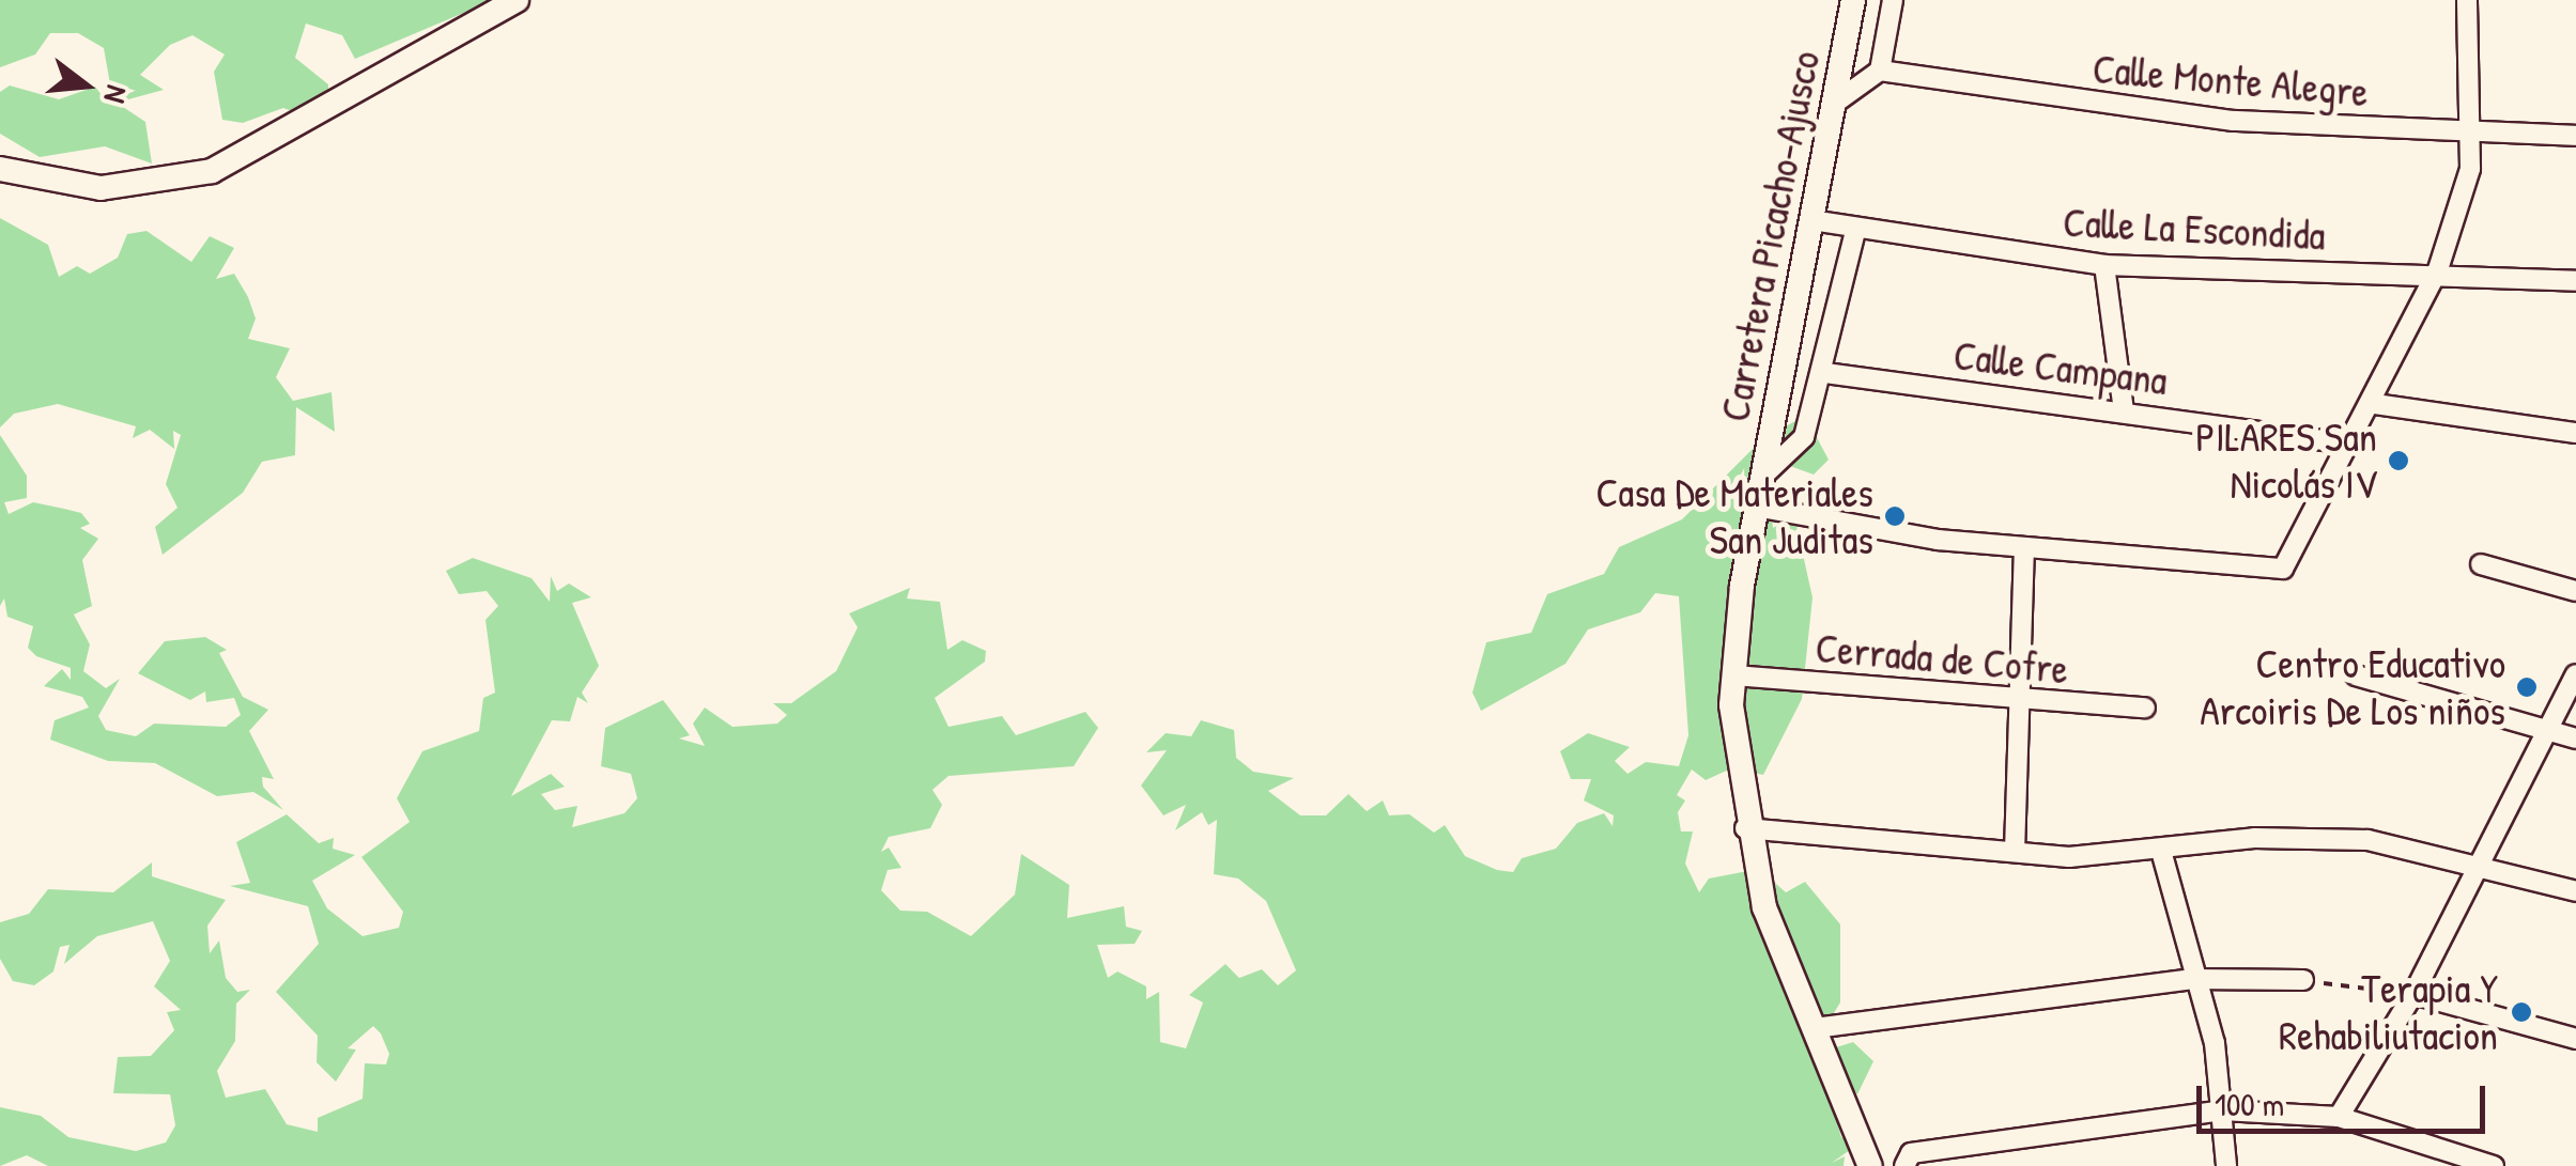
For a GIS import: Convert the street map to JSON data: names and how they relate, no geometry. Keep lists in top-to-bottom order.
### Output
{
  "streets": {
    "main road": ["Carretera Picacho-Ajusco"],
    "street": [
      "Calle Monte Alegre",
      "Calle La Escondida",
      "Calle Campana",
      "Cerrada de Cofre"
    ]
  },
  "crossings": [
    ["Calle La Escondida", "Carretera Picacho-Ajusco"],
    ["Carretera Picacho-Ajusco", "Cerrada de Cofre"]
  ],
  "places": [
    "PILARES San Nicolás IV",
    "Casa De Materiales San Juditas",
    "Centro Educativo Arcoiris De Los niños",
    "Terapia Y Rehabiliutacion"
  ],
  "scale_bar": "100 m",
  "north": "right"
}
